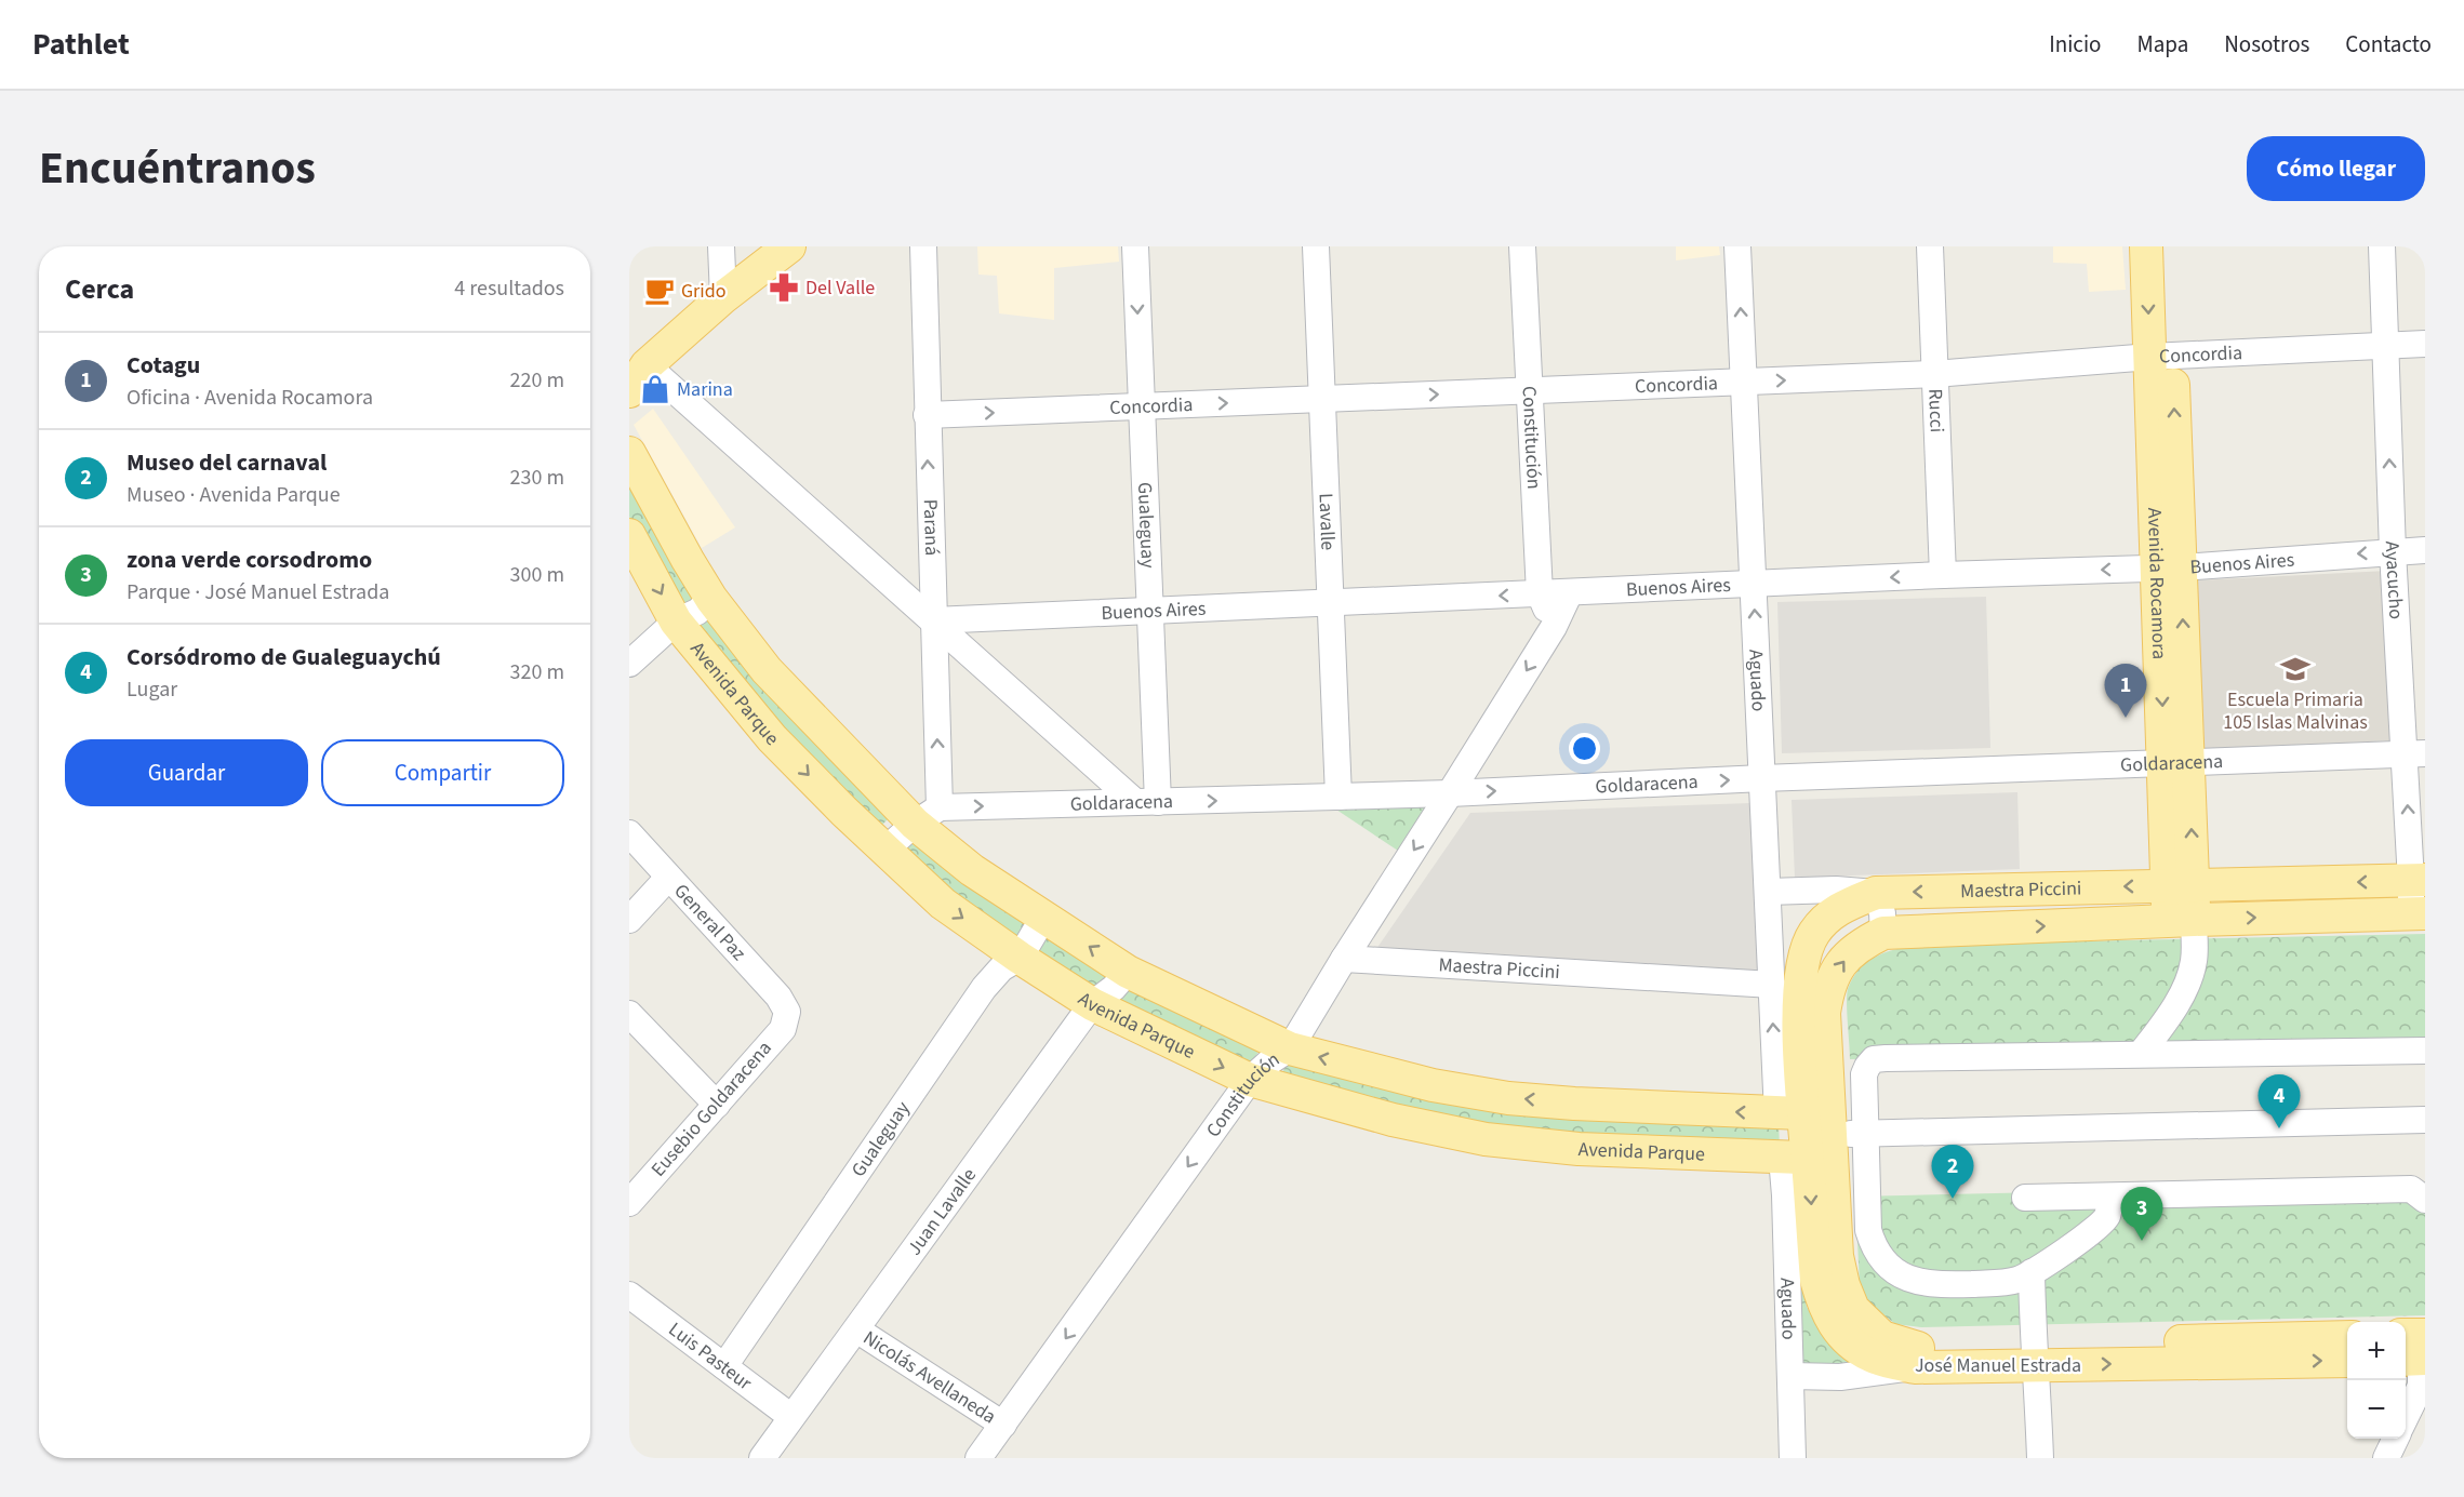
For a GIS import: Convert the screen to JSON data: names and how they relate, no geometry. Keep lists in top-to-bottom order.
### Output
{
  "streets": {
    "main road": [
      "Avenida Rocamora",
      "Avenida Parque",
      "Maestra Piccini",
      "José Manuel Estrada"
    ],
    "street": [
      "Concordia",
      "Rucci",
      "Constitución",
      "Lavalle",
      "Gualeguay",
      "Paraná",
      "Buenos Aires",
      "Ayacucho",
      "Aguado",
      "Goldaracena",
      "General Paz",
      "Eusebio Goldaracena",
      "Juan Lavalle",
      "Luis Pasteur",
      "Nicolás Avellaneda"
    ]
  },
  "crossings": [
    ["Concordia", "Rucci"],
    ["Concordia", "Constitución"],
    ["Concordia", "Lavalle"],
    ["Concordia", "Gualeguay"],
    ["Concordia", "Paraná"],
    ["Concordia", "Ayacucho"],
    ["Concordia", "Avenida Rocamora"],
    ["Concordia", "Aguado"],
    ["Rucci", "Buenos Aires"],
    ["Constitución", "Buenos Aires"],
    ["Constitución", "Avenida Parque"],
    ["Constitución", "Goldaracena"],
    ["Constitución", "Maestra Piccini"],
    ["Constitución", "Nicolás Avellaneda"],
    ["Lavalle", "Buenos Aires"],
    ["Lavalle", "Goldaracena"],
    ["Gualeguay", "Buenos Aires"],
    ["Gualeguay", "Avenida Parque"],
    ["Gualeguay", "Goldaracena"],
    ["Gualeguay", "Luis Pasteur"],
    ["Paraná", "Buenos Aires"],
    ["Paraná", "Avenida Parque"],
    ["Paraná", "Goldaracena"],
    ["Buenos Aires", "Ayacucho"],
    ["Buenos Aires", "Avenida Rocamora"],
    ["Buenos Aires", "Aguado"],
    ["Ayacucho", "Goldaracena"],
    ["Ayacucho", "Maestra Piccini"],
    ["Avenida Rocamora", "Goldaracena"],
    ["Avenida Rocamora", "Maestra Piccini"],
    ["Aguado", "Avenida Parque"],
    ["Aguado", "Goldaracena"],
    ["Aguado", "Maestra Piccini"],
    ["Aguado", "José Manuel Estrada"],
    ["Avenida Parque", "Goldaracena"],
    ["Avenida Parque", "Maestra Piccini"],
    ["Avenida Parque", "Juan Lavalle"],
    ["Avenida Parque", "José Manuel Estrada"],
    ["Maestra Piccini", "José Manuel Estrada"],
    ["General Paz", "Eusebio Goldaracena"],
    ["Juan Lavalle", "Luis Pasteur"],
    ["Juan Lavalle", "Nicolás Avellaneda"]
  ],
  "one_way": [
    "Concordia",
    "Constitución",
    "Paraná",
    "Buenos Aires",
    "Ayacucho",
    "Aguado",
    "Goldaracena",
    "José Manuel Estrada"
  ],
  "places": {
    "pharmacy": ["Del Valle"],
    "cafe": ["Grido"],
    "shop": ["Marina"],
    "school or university": ["Escuela Primaria 105 Islas Malvinas"]
  },
  "page": {
    "header": "Pathlet",
    "nav": [
      "Inicio",
      "Mapa",
      "Nosotros",
      "Contacto"
    ],
    "title": "Encuéntranos",
    "buttons": [
      "Cómo llegar",
      ["Guardar", "Compartir"]
    ],
    "heading": ["Cerca", "4 resultados"],
    "list": [
      {
        "mark": "1",
        "name": "Cotagu",
        "note": "Oficina · Avenida Rocamora",
        "value": "220 m"
      },
      {
        "mark": "2",
        "name": "Museo del carnaval",
        "note": "Museo · Avenida Parque",
        "value": "230 m"
      },
      {
        "mark": "3",
        "name": "zona verde corsodromo",
        "note": "Parque · José Manuel Estrada",
        "value": "300 m"
      },
      {
        "mark": "4",
        "name": "Corsódromo de Gualeguaychú",
        "note": "Lugar",
        "value": "320 m"
      }
    ],
    "pins": [
      "1",
      "4",
      "2",
      "3"
    ],
    "map_buttons": ["+", "−"]
  }
}
